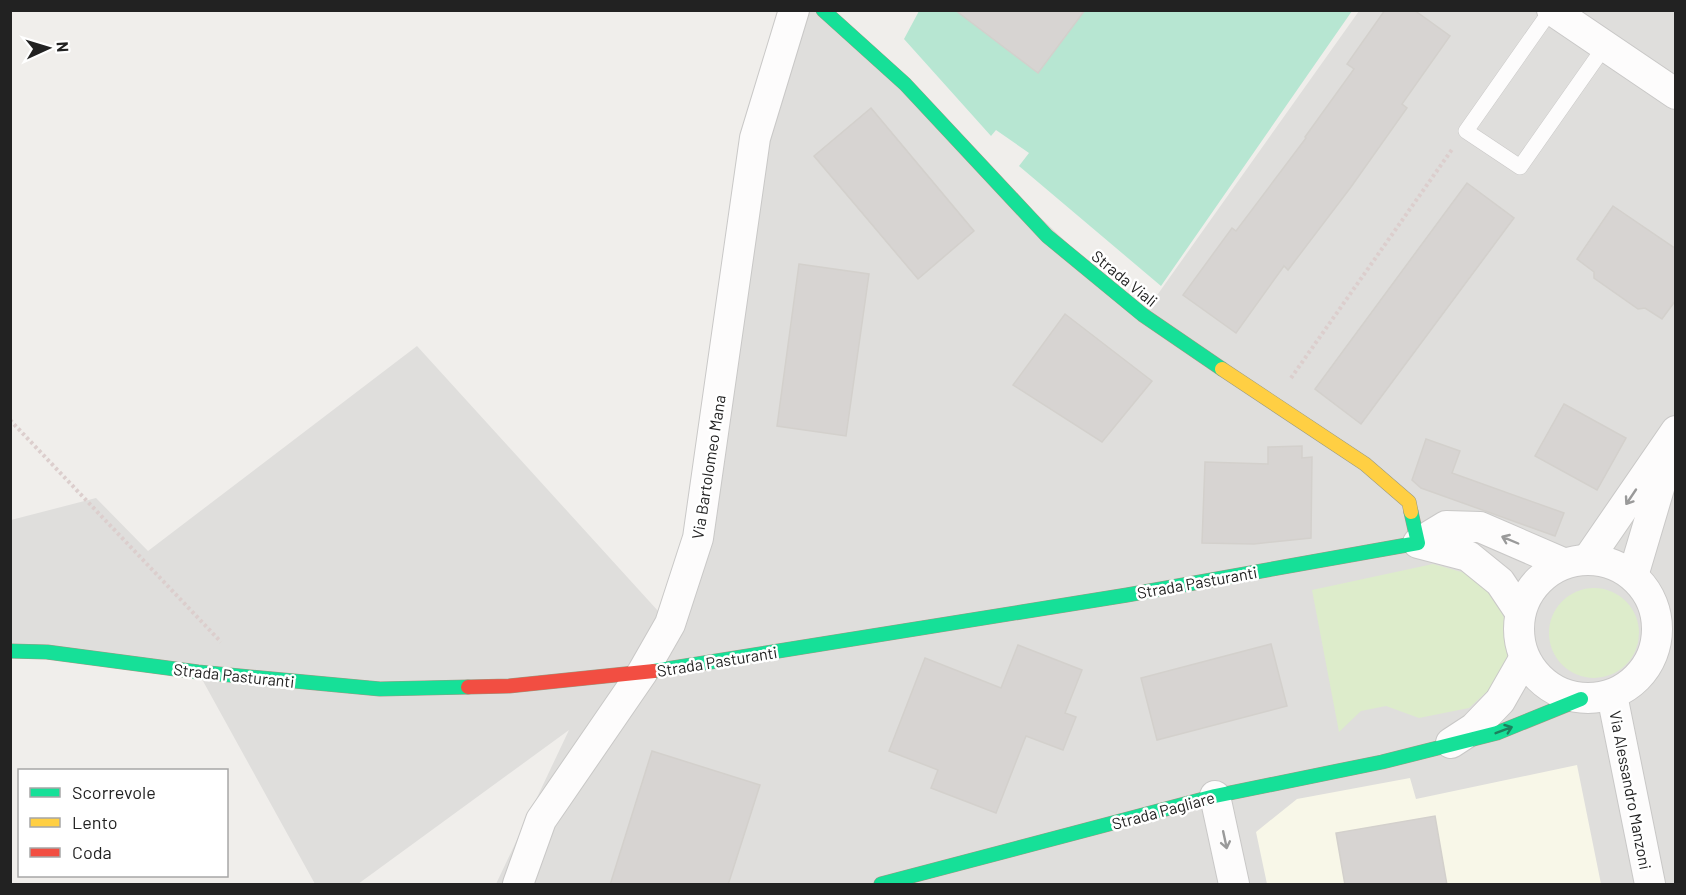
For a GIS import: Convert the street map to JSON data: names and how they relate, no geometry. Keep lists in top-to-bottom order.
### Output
{
  "streets": {
    "street": [
      "Strada Viali",
      "Via Bartolomeo Mana",
      "Strada Pasturanti",
      "Via Alessandro Manzoni",
      "Strada Pagliare"
    ]
  },
  "crossings": [
    ["Strada Viali", "Strada Pasturanti"],
    ["Via Bartolomeo Mana", "Strada Pasturanti"],
    ["Strada Pasturanti", "Via Alessandro Manzoni"],
    ["Strada Pasturanti", "Strada Pagliare"],
    ["Via Alessandro Manzoni", "Strada Pagliare"]
  ],
  "legend": ["Scorrevole", "Lento", "Coda"],
  "north": "right"
}
